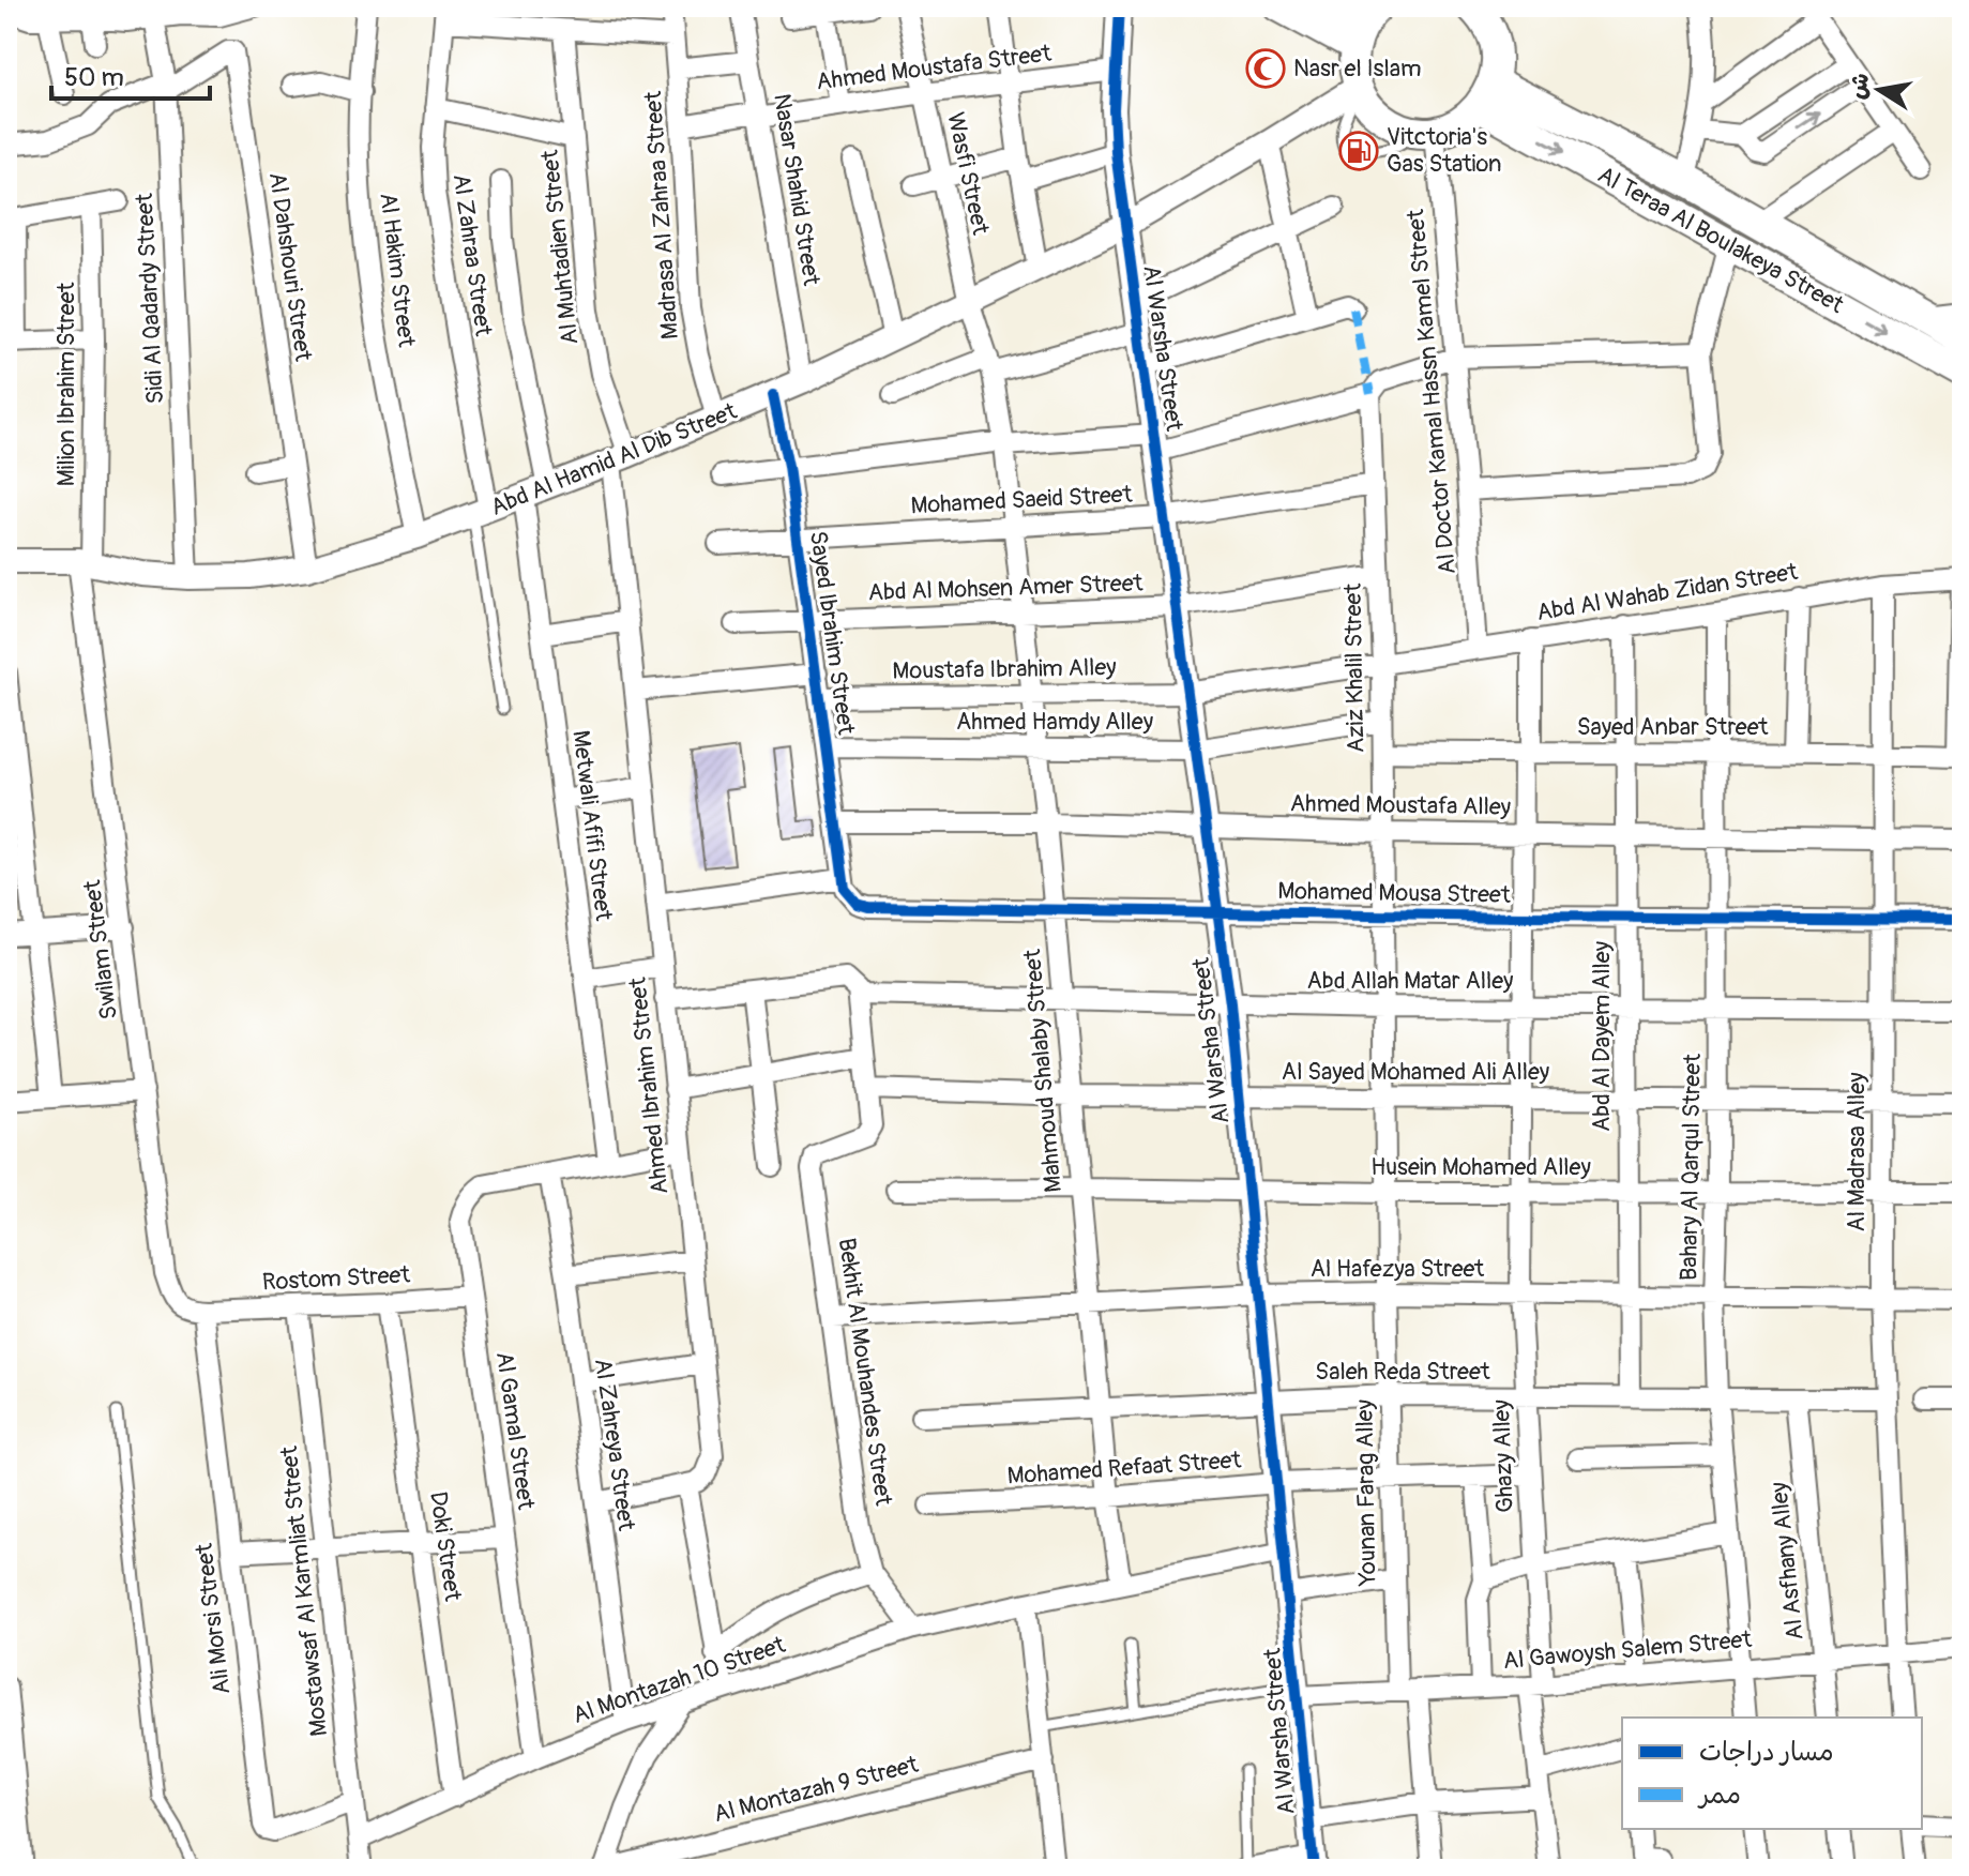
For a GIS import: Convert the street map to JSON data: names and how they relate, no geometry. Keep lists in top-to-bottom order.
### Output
{
  "streets": {
    "main road": ["Al Teraa Al Boulakeya Street"],
    "street": [
      "Ahmed Moustafa Street",
      "Wasfi Street",
      "Nasar Shahid Street",
      "Madrasa Al Zahraa Street",
      "Al Muhtadien Street",
      "Al Zahraa Street",
      "Al Dahshouri Street",
      "Al Hakim Street",
      "Sidi Al Qadardy Street",
      "Al Warsha Street",
      "Milion Ibrahim Street",
      "Al Doctor Kamal Hassn Kamel Street",
      "Abd Al Hamid Al Dib Street",
      "Mohamed Saeid Street",
      "Abd Al Mohsen Amer Street",
      "Abd Al Wahab Zidan Street",
      "Sayed Ibrahim Street",
      "Aziz Khalil Street",
      "Moustafa Ibrahim Alley",
      "Ahmed Hamdy Alley",
      "Sayed Anbar Street",
      "Ahmed Moustafa Alley",
      "Metwali Afifi Street",
      "Mohamed Mousa Street",
      "Swilam Street",
      "Abd Allah Matar Alley",
      "Abd Al Dayem Alley",
      "Mahmoud Shalaby Street",
      "Al Sayed Mohamed Ali Alley",
      "Ahmed Ibrahim Street",
      "Al Madrasa Alley",
      "Husein Mohamed Alley",
      "Bahary Al Qarqul Street",
      "Al Hafezya Street",
      "Rostom Street",
      "Bekhit Al Mouhandes Street",
      "Saleh Reda Street",
      "Al Gamal Street",
      "Al Zahreya Street",
      "Ghazy Alley",
      "Mohamed Refaat Street",
      "Younan Farag Alley",
      "Doki Street",
      "Al Asfhany Alley",
      "Mostawsaf Al Karmliat Street",
      "Ali Morsi Street",
      "Al Gawoysh Salem Street",
      "Al Montazah 10 Street",
      "Al Montazah 9 Street"
    ]
  },
  "crossings": [
    ["Ahmed Moustafa Street", "Wasfi Street"],
    ["Ahmed Moustafa Street", "Nasar Shahid Street"],
    ["Ahmed Moustafa Street", "Madrasa Al Zahraa Street"],
    ["Ahmed Moustafa Street", "Al Warsha Street"],
    ["Wasfi Street", "Abd Al Hamid Al Dib Street"],
    ["Wasfi Street", "Mahmoud Shalaby Street"],
    ["Nasar Shahid Street", "Abd Al Hamid Al Dib Street"],
    ["Madrasa Al Zahraa Street", "Abd Al Hamid Al Dib Street"],
    ["Al Muhtadien Street", "Abd Al Hamid Al Dib Street"],
    ["Al Muhtadien Street", "Ahmed Ibrahim Street"],
    ["Al Zahraa Street", "Abd Al Hamid Al Dib Street"],
    ["Al Dahshouri Street", "Sidi Al Qadardy Street"],
    ["Al Dahshouri Street", "Abd Al Hamid Al Dib Street"],
    ["Al Hakim Street", "Abd Al Hamid Al Dib Street"],
    ["Sidi Al Qadardy Street", "Abd Al Hamid Al Dib Street"],
    ["Al Warsha Street", "Abd Al Hamid Al Dib Street"],
    ["Al Warsha Street", "Mohamed Saeid Street"],
    ["Al Warsha Street", "Abd Al Mohsen Amer Street"],
    ["Al Warsha Street", "Moustafa Ibrahim Alley"],
    ["Al Warsha Street", "Ahmed Hamdy Alley"],
    ["Al Warsha Street", "Ahmed Moustafa Alley"],
    ["Al Warsha Street", "Mohamed Mousa Street"],
    ["Al Warsha Street", "Abd Allah Matar Alley"],
    ["Al Warsha Street", "Al Sayed Mohamed Ali Alley"],
    ["Al Warsha Street", "Husein Mohamed Alley"],
    ["Al Warsha Street", "Al Hafezya Street"],
    ["Al Warsha Street", "Saleh Reda Street"],
    ["Al Warsha Street", "Mohamed Refaat Street"],
    ["Al Warsha Street", "Al Gawoysh Salem Street"],
    ["Al Warsha Street", "Al Montazah 10 Street"],
    ["Milion Ibrahim Street", "Abd Al Hamid Al Dib Street"],
    ["Milion Ibrahim Street", "Swilam Street"],
    ["Al Doctor Kamal Hassn Kamel Street", "Abd Al Wahab Zidan Street"],
    ["Abd Al Hamid Al Dib Street", "Sayed Ibrahim Street"],
    ["Abd Al Hamid Al Dib Street", "Metwali Afifi Street"],
    ["Abd Al Hamid Al Dib Street", "Swilam Street"],
    ["Abd Al Hamid Al Dib Street", "Mahmoud Shalaby Street"],
    ["Abd Al Hamid Al Dib Street", "Ahmed Ibrahim Street"],
    ["Mohamed Saeid Street", "Sayed Ibrahim Street"],
    ["Mohamed Saeid Street", "Aziz Khalil Street"],
    ["Mohamed Saeid Street", "Mahmoud Shalaby Street"],
    ["Abd Al Mohsen Amer Street", "Sayed Ibrahim Street"],
    ["Abd Al Mohsen Amer Street", "Aziz Khalil Street"],
    ["Abd Al Mohsen Amer Street", "Mahmoud Shalaby Street"],
    ["Abd Al Wahab Zidan Street", "Aziz Khalil Street"],
    ["Abd Al Wahab Zidan Street", "Moustafa Ibrahim Alley"],
    ["Abd Al Wahab Zidan Street", "Abd Al Dayem Alley"],
    ["Abd Al Wahab Zidan Street", "Al Madrasa Alley"],
    ["Abd Al Wahab Zidan Street", "Bahary Al Qarqul Street"],
    ["Abd Al Wahab Zidan Street", "Ghazy Alley"],
    ["Sayed Ibrahim Street", "Moustafa Ibrahim Alley"],
    ["Sayed Ibrahim Street", "Ahmed Hamdy Alley"],
    ["Sayed Ibrahim Street", "Ahmed Moustafa Alley"],
    ["Sayed Ibrahim Street", "Mohamed Mousa Street"],
    ["Aziz Khalil Street", "Moustafa Ibrahim Alley"],
    ["Aziz Khalil Street", "Ahmed Hamdy Alley"],
    ["Aziz Khalil Street", "Sayed Anbar Street"],
    ["Aziz Khalil Street", "Ahmed Moustafa Alley"],
    ["Aziz Khalil Street", "Mohamed Mousa Street"],
    ["Aziz Khalil Street", "Abd Allah Matar Alley"],
    ["Aziz Khalil Street", "Al Sayed Mohamed Ali Alley"],
    ["Aziz Khalil Street", "Husein Mohamed Alley"],
    ["Aziz Khalil Street", "Al Hafezya Street"],
    ["Aziz Khalil Street", "Younan Farag Alley"],
    ["Moustafa Ibrahim Alley", "Mahmoud Shalaby Street"],
    ["Ahmed Hamdy Alley", "Mahmoud Shalaby Street"],
    ["Sayed Anbar Street", "Abd Al Dayem Alley"],
    ["Sayed Anbar Street", "Al Madrasa Alley"],
    ["Sayed Anbar Street", "Bahary Al Qarqul Street"],
    ["Sayed Anbar Street", "Ghazy Alley"],
    ["Ahmed Moustafa Alley", "Abd Al Dayem Alley"],
    ["Ahmed Moustafa Alley", "Mahmoud Shalaby Street"],
    ["Ahmed Moustafa Alley", "Al Madrasa Alley"],
    ["Ahmed Moustafa Alley", "Bahary Al Qarqul Street"],
    ["Ahmed Moustafa Alley", "Ghazy Alley"],
    ["Mohamed Mousa Street", "Abd Al Dayem Alley"],
    ["Mohamed Mousa Street", "Mahmoud Shalaby Street"],
    ["Mohamed Mousa Street", "Al Madrasa Alley"],
    ["Mohamed Mousa Street", "Bahary Al Qarqul Street"],
    ["Mohamed Mousa Street", "Ghazy Alley"],
    ["Swilam Street", "Rostom Street"],
    ["Swilam Street", "Ali Morsi Street"],
    ["Abd Allah Matar Alley", "Abd Al Dayem Alley"],
    ["Abd Allah Matar Alley", "Mahmoud Shalaby Street"],
    ["Abd Allah Matar Alley", "Al Madrasa Alley"],
    ["Abd Allah Matar Alley", "Bahary Al Qarqul Street"],
    ["Abd Allah Matar Alley", "Ghazy Alley"],
    ["Abd Al Dayem Alley", "Al Sayed Mohamed Ali Alley"],
    ["Abd Al Dayem Alley", "Husein Mohamed Alley"],
    ["Abd Al Dayem Alley", "Al Hafezya Street"],
    ["Abd Al Dayem Alley", "Saleh Reda Street"],
    ["Mahmoud Shalaby Street", "Al Sayed Mohamed Ali Alley"],
    ["Mahmoud Shalaby Street", "Husein Mohamed Alley"],
    ["Mahmoud Shalaby Street", "Al Hafezya Street"],
    ["Mahmoud Shalaby Street", "Saleh Reda Street"],
    ["Mahmoud Shalaby Street", "Mohamed Refaat Street"],
    ["Mahmoud Shalaby Street", "Al Montazah 10 Street"],
    ["Al Sayed Mohamed Ali Alley", "Al Madrasa Alley"],
    ["Al Sayed Mohamed Ali Alley", "Bahary Al Qarqul Street"],
    ["Al Sayed Mohamed Ali Alley", "Bekhit Al Mouhandes Street"],
    ["Al Sayed Mohamed Ali Alley", "Ghazy Alley"],
    ["Al Madrasa Alley", "Husein Mohamed Alley"],
    ["Al Madrasa Alley", "Al Hafezya Street"],
    ["Al Madrasa Alley", "Saleh Reda Street"],
    ["Al Madrasa Alley", "Al Gawoysh Salem Street"],
    ["Husein Mohamed Alley", "Bahary Al Qarqul Street"],
    ["Husein Mohamed Alley", "Ghazy Alley"],
    ["Bahary Al Qarqul Street", "Al Hafezya Street"],
    ["Bahary Al Qarqul Street", "Saleh Reda Street"],
    ["Bahary Al Qarqul Street", "Al Gawoysh Salem Street"],
    ["Al Hafezya Street", "Bekhit Al Mouhandes Street"],
    ["Al Hafezya Street", "Ghazy Alley"],
    ["Al Hafezya Street", "Younan Farag Alley"],
    ["Rostom Street", "Al Gamal Street"],
    ["Rostom Street", "Doki Street"],
    ["Rostom Street", "Mostawsaf Al Karmliat Street"],
    ["Rostom Street", "Ali Morsi Street"],
    ["Bekhit Al Mouhandes Street", "Al Montazah 10 Street"],
    ["Saleh Reda Street", "Ghazy Alley"],
    ["Saleh Reda Street", "Younan Farag Alley"],
    ["Saleh Reda Street", "Al Asfhany Alley"],
    ["Al Gamal Street", "Al Zahreya Street"],
    ["Al Gamal Street", "Al Montazah 10 Street"],
    ["Al Zahreya Street", "Al Montazah 10 Street"],
    ["Ghazy Alley", "Mohamed Refaat Street"],
    ["Ghazy Alley", "Al Gawoysh Salem Street"],
    ["Mohamed Refaat Street", "Younan Farag Alley"],
    ["Younan Farag Alley", "Al Gawoysh Salem Street"],
    ["Doki Street", "Al Montazah 10 Street"],
    ["Al Asfhany Alley", "Al Gawoysh Salem Street"],
    ["Mostawsaf Al Karmliat Street", "Ali Morsi Street"],
    ["Mostawsaf Al Karmliat Street", "Al Montazah 10 Street"]
  ],
  "places": {
    "mosque": ["Nasr el Islam"],
    "fuel station": ["Vitctoria's Gas Station"]
  },
  "legend": ["مسار دراجات", "ممر"],
  "scale_bar": "50 m",
  "north": "left"
}
